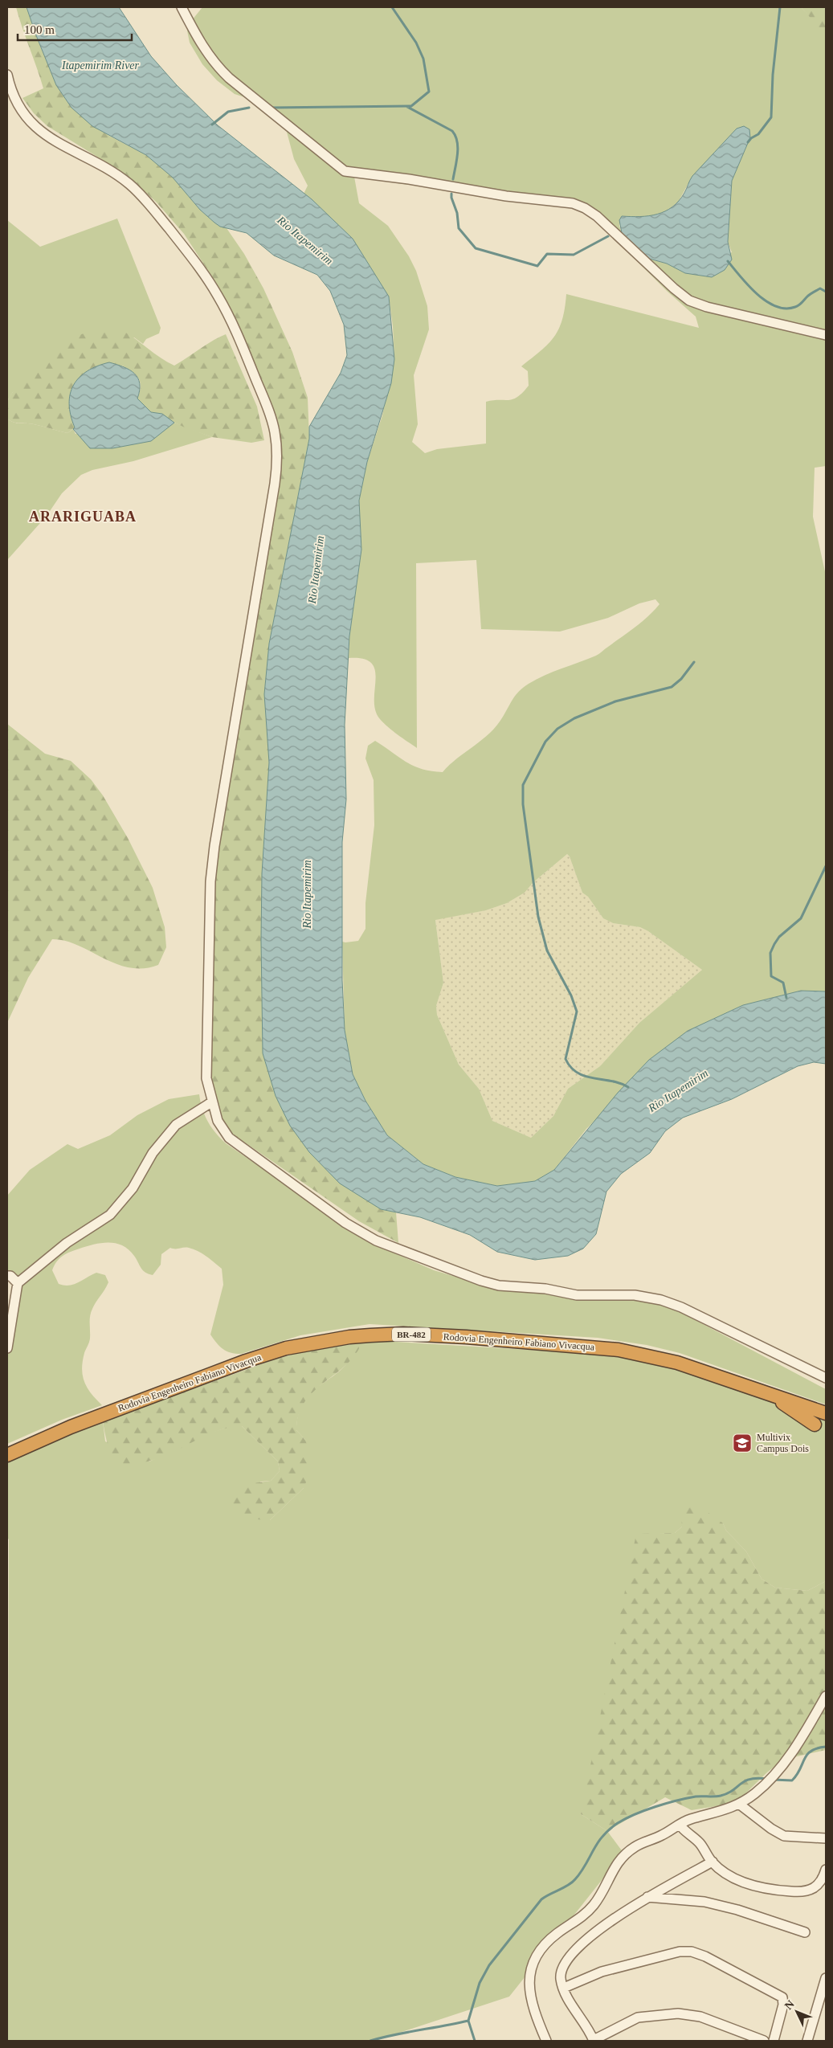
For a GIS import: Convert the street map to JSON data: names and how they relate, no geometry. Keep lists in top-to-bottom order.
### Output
{
  "streets": {
    "highway": ["BR-482", "Rodovia Engenheiro Fabiano Vivacqua"]
  },
  "districts": ["ARARIGUABA"],
  "water": ["Itapemirim River", "Rio Itapemirim"],
  "places": {
    "school or university": ["Multivix Campus Dois"]
  },
  "scale_bar": "100 m",
  "north": "top left"
}
